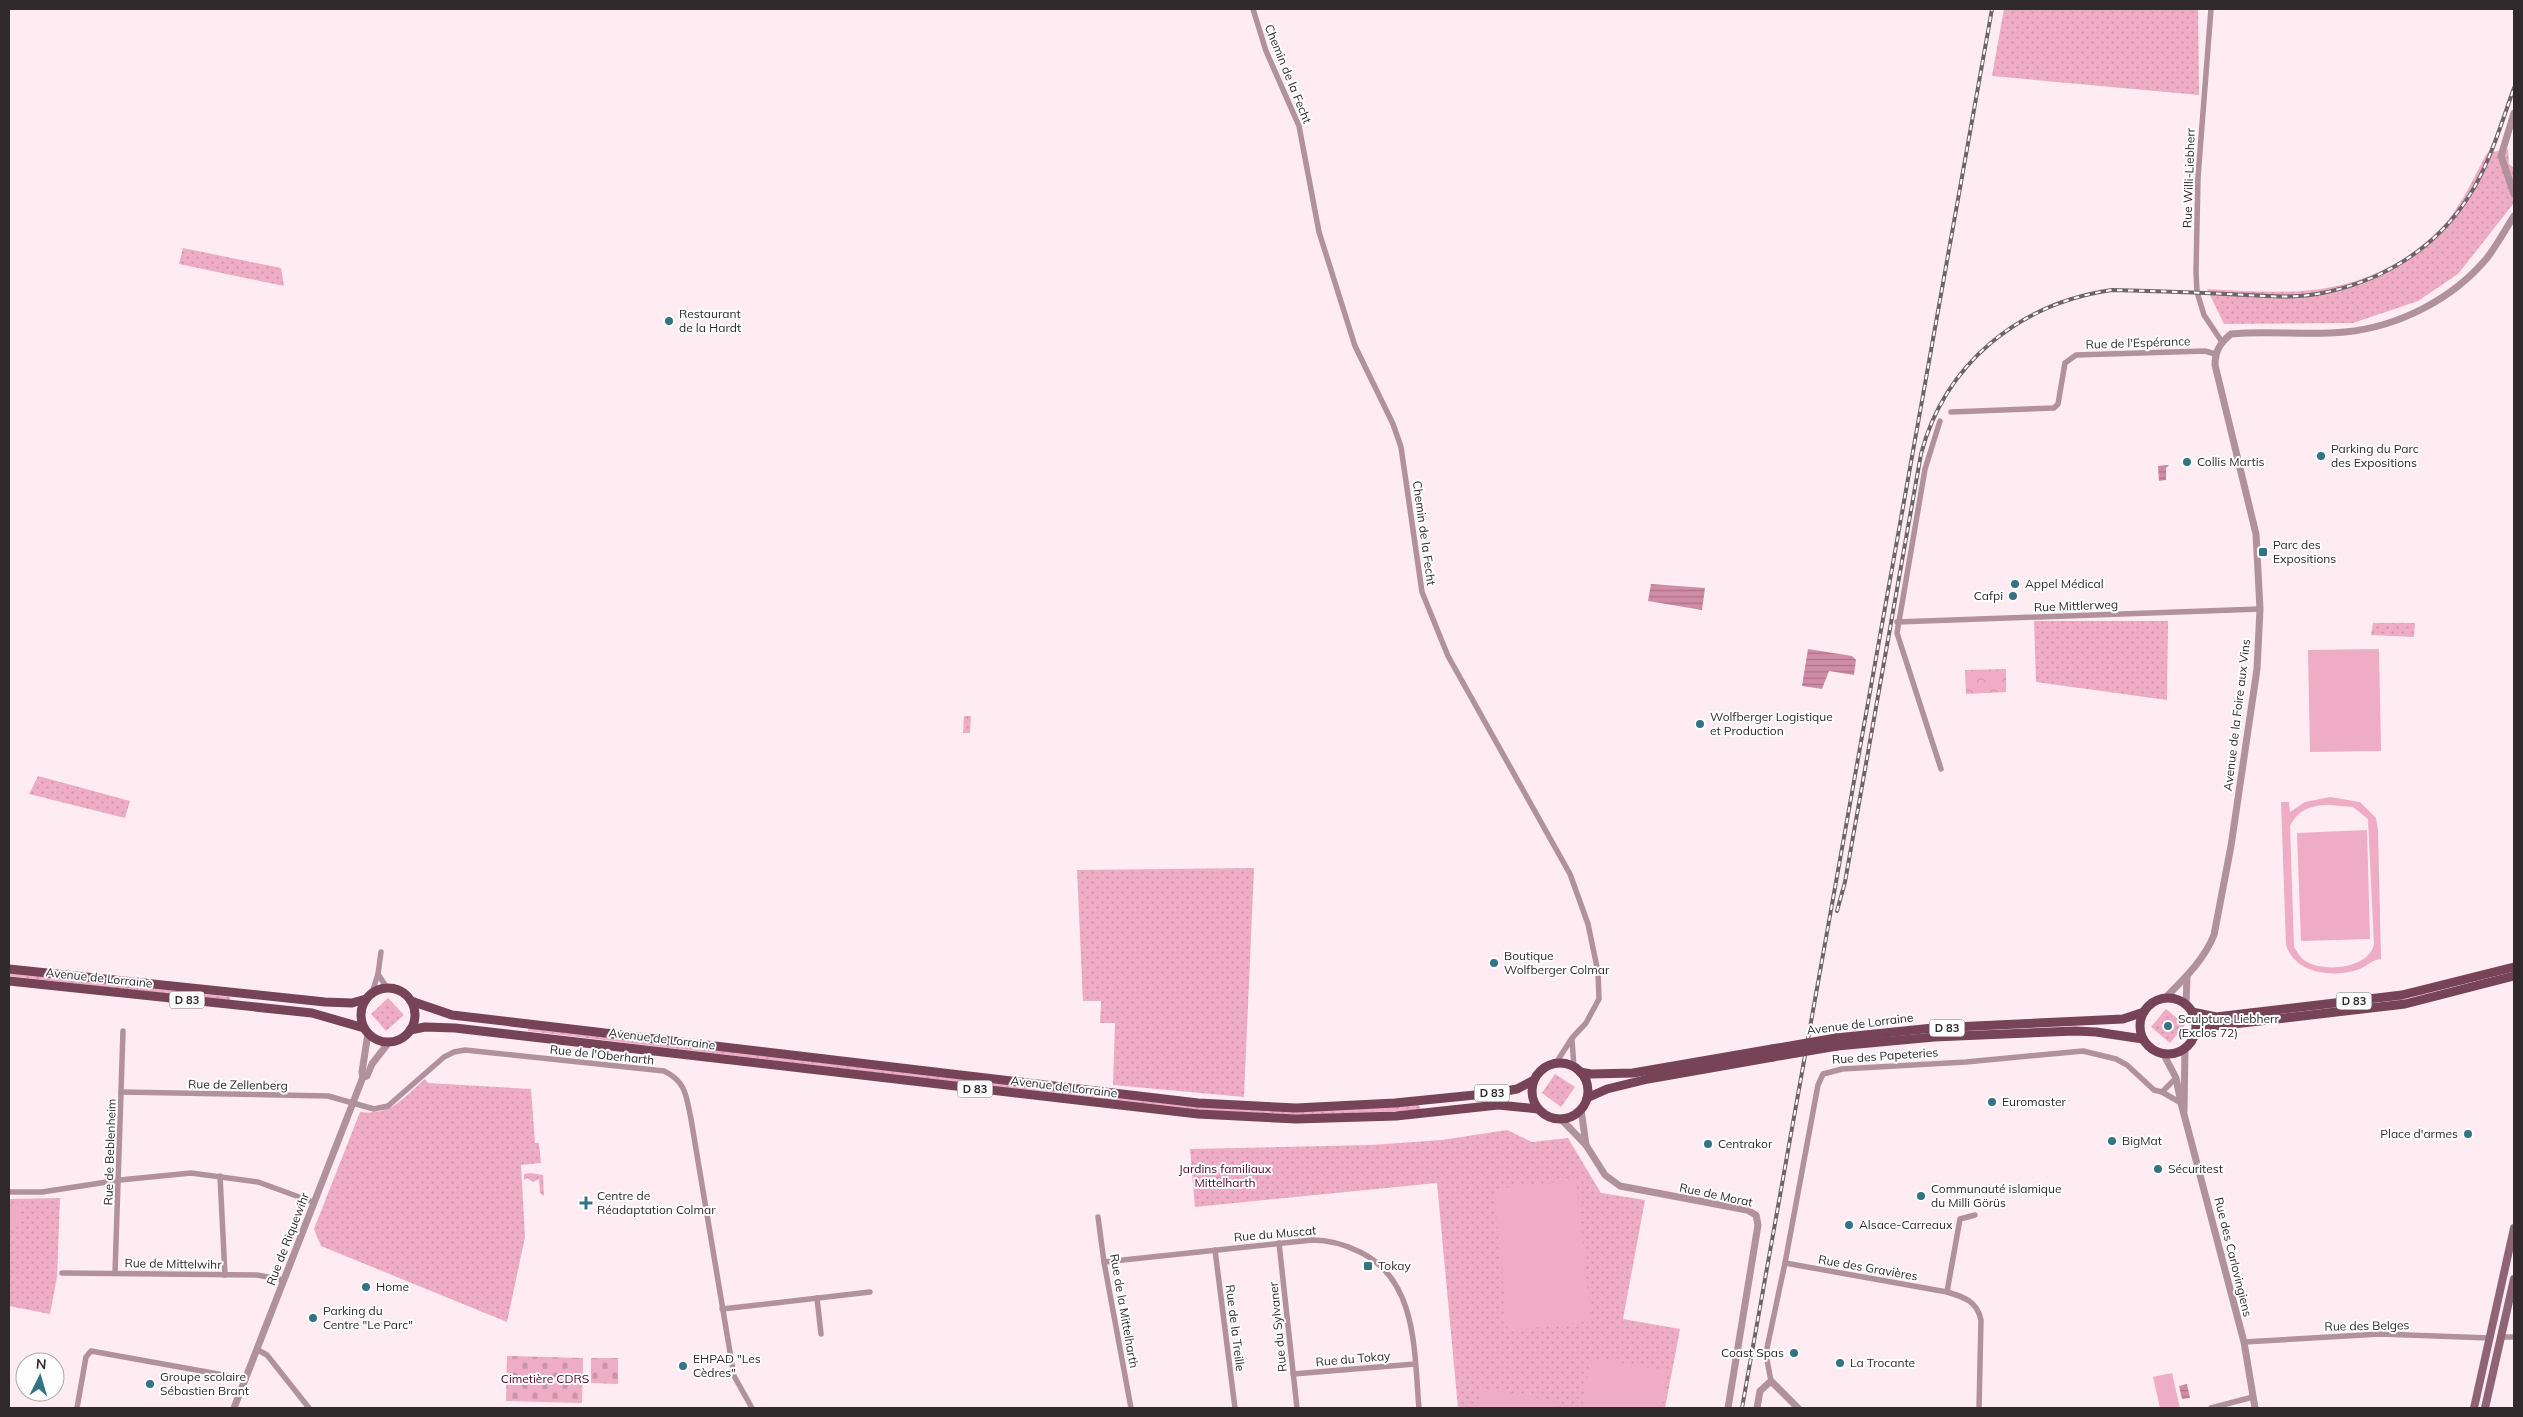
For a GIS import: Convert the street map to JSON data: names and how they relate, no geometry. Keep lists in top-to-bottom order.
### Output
{
  "streets": {
    "main road": ["Avenue de Lorraine", "D 83"],
    "street": [
      "Chemin de la Fecht",
      "Rue Willi-Liebherr",
      "Rue de l'Espérance",
      "Rue Mittlerweg",
      "Avenue de la Foire aux Vins",
      "Rue de l'Oberharth",
      "Rue des Papeteries",
      "Rue de Zellenberg",
      "Rue de Beblenheim",
      "Rue de Morat",
      "Rue du Muscat",
      "Rue de Riquewihr",
      "Rue des Carlovingiens",
      "Rue de Mittelwihr",
      "Rue des Gravières",
      "Rue de la Mittelharth",
      "Rue des Belges",
      "Rue du Sylvaner",
      "Rue de la Treille",
      "Rue du Tokay"
    ]
  },
  "crossings": [
    ["Chemin de la Fecht", "Avenue de Lorraine"],
    ["Chemin de la Fecht", "Rue de Morat"],
    ["Rue de l'Espérance", "Avenue de la Foire aux Vins"],
    ["Rue Mittlerweg", "Avenue de la Foire aux Vins"],
    ["Avenue de la Foire aux Vins", "Avenue de Lorraine"],
    ["Avenue de la Foire aux Vins", "D 83"],
    ["Avenue de la Foire aux Vins", "Rue des Carlovingiens"],
    ["Avenue de Lorraine", "D 83"],
    ["Avenue de Lorraine", "Rue de Morat"],
    ["Avenue de Lorraine", "Rue de Riquewihr"],
    ["Avenue de Lorraine", "Rue des Carlovingiens"],
    ["D 83", "Rue des Carlovingiens"],
    ["Rue de l'Oberharth", "Rue de Zellenberg"],
    ["Rue de l'Oberharth", "Rue de Riquewihr"],
    ["Rue des Papeteries", "Rue des Carlovingiens"],
    ["Rue des Papeteries", "Rue des Gravières"],
    ["Rue de Zellenberg", "Rue de Beblenheim"],
    ["Rue de Zellenberg", "Rue de Riquewihr"],
    ["Rue de Beblenheim", "Rue de Mittelwihr"],
    ["Rue du Muscat", "Rue de la Mittelharth"],
    ["Rue du Muscat", "Rue du Sylvaner"],
    ["Rue du Muscat", "Rue de la Treille"],
    ["Rue du Muscat", "Rue du Tokay"],
    ["Rue de Riquewihr", "Rue de Mittelwihr"],
    ["Rue des Carlovingiens", "Rue des Belges"],
    ["Rue du Sylvaner", "Rue du Tokay"]
  ],
  "parks": ["Jardins familiaux Mittelharth", "Cimetière CDRS"],
  "places": {
    "other": [
      "Restaurant de la Hardt",
      "Parking du Parc des Expositions",
      "Collis Martis",
      "Appel Médical",
      "Cafpi",
      "Wolfberger Logistique et Production",
      "Boutique Wolfberger Colmar",
      "Sculpture Liebherr (Exclos 72)",
      "Euromaster",
      "Place d'armes",
      "BigMat",
      "Centrakor",
      "Sécuritest",
      "Communauté islamique du Milli Görüs",
      "Alsace-Carreaux",
      "Home",
      "Parking du Centre \"Le Parc\"",
      "Coast Spas",
      "La Trocante",
      "EHPAD \"Les Cèdres\"",
      "Groupe scolaire Sébastien Brant"
    ],
    "transit": ["Parc des Expositions", "Tokay"],
    "health": ["Centre de Réadaptation Colmar"]
  },
  "north": "top"
}
